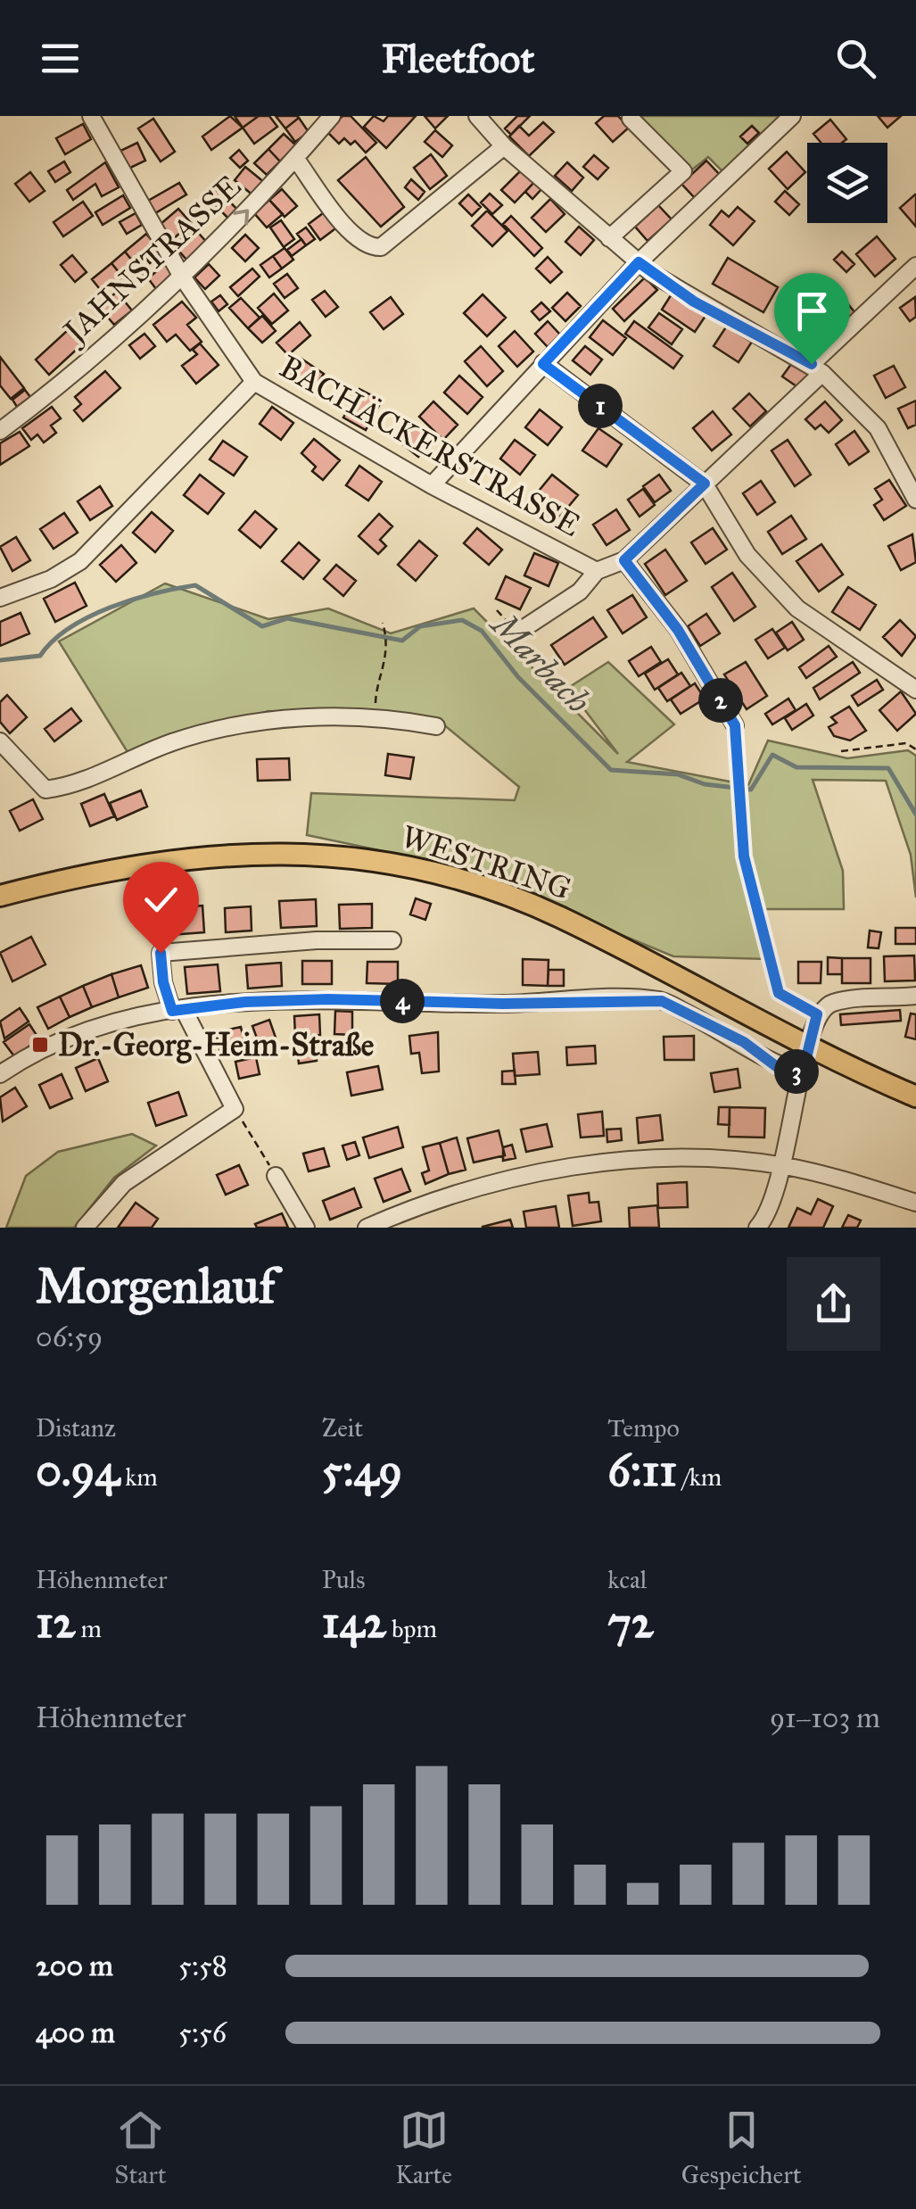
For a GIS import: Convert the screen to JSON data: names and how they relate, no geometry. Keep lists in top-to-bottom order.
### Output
{
  "streets": {
    "main road": ["WESTRING"],
    "street": ["JAHNSTRASSE", "BACHÄCKERSTRASSE"]
  },
  "crossings": [
    ["JAHNSTRASSE", "BACHÄCKERSTRASSE"]
  ],
  "one_way": ["JAHNSTRASSE"],
  "water": ["Marbach"],
  "places": {
    "transit": ["Dr.-Georg-Heim-Straße"]
  },
  "page": {
    "header": "Fleetfoot",
    "pins": [
      "1",
      "2",
      "4",
      "3"
    ],
    "heading": ["Morgenlauf", "06:59"],
    "stats": [
      ["Distanz", "0.94 km"],
      ["Zeit", "5:49"],
      ["Tempo", "6:11 /km"],
      ["Höhenmeter", "12 m"],
      ["Puls", "142 bpm"],
      ["kcal", "72"]
    ],
    "chart": ["Höhenmeter", "91–103 m"],
    "list": [
      {
        "name": "200 m",
        "note": "5:58"
      },
      {
        "name": "400 m",
        "note": "5:56"
      }
    ],
    "tabs": ["Start", "Karte", "Gespeichert"]
  }
}
